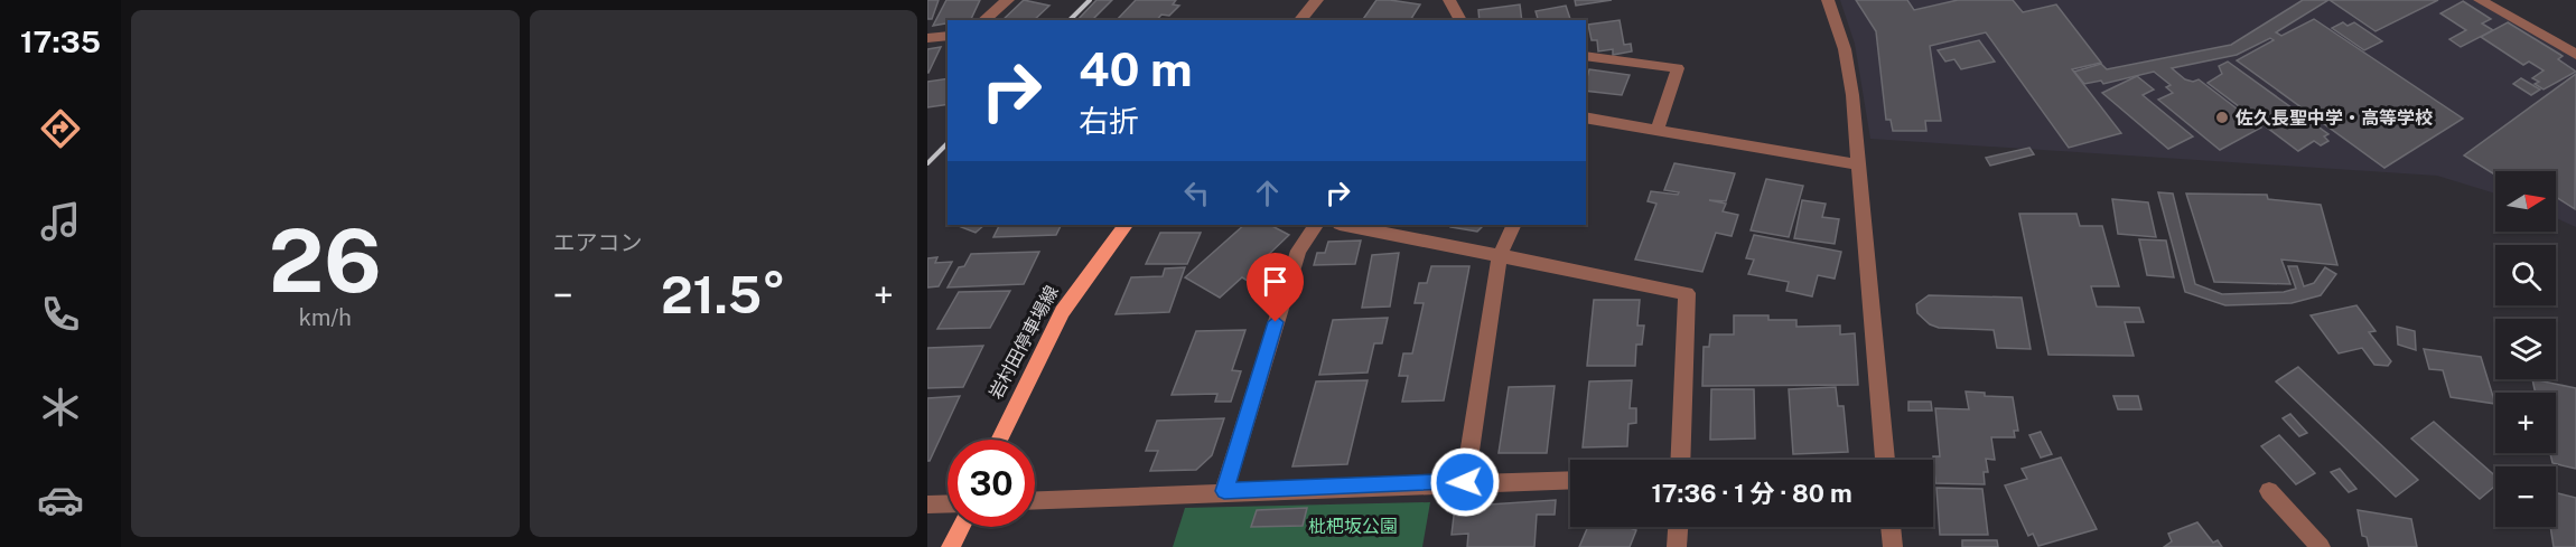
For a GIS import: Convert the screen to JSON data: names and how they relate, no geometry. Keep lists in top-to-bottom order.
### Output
{
  "streets": {
    "main road": ["岩村田停車場線"]
  },
  "parks": ["枇杷坂公園"],
  "places": ["佐久長聖中学・高等学校"],
  "north": "right",
  "page": {
    "tabs": "17:35",
    "tile": [
      ["26", "km/h"],
      "エアコン"
    ],
    "turn": ["40 m", "右折"],
    "map_buttons": ["+", "−"],
    "heat": ["−", "21.5°", "+"],
    "limit": "30",
    "trip": "17:36 · 1 分 · 80 m"
  }
}
